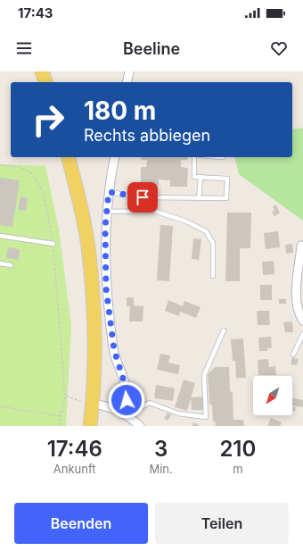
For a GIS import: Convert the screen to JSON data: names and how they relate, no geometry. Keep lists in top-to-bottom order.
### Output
{
  "north": "bottom left",
  "page": {
    "status": "17:43",
    "header": "Beeline",
    "turn": ["180 m", "Rechts abbiegen"],
    "eta": [
      "17:46",
      "Ankunft",
      "3",
      "Min.",
      "210",
      "m"
    ],
    "buttons": ["Beenden", "Teilen"]
  }
}
